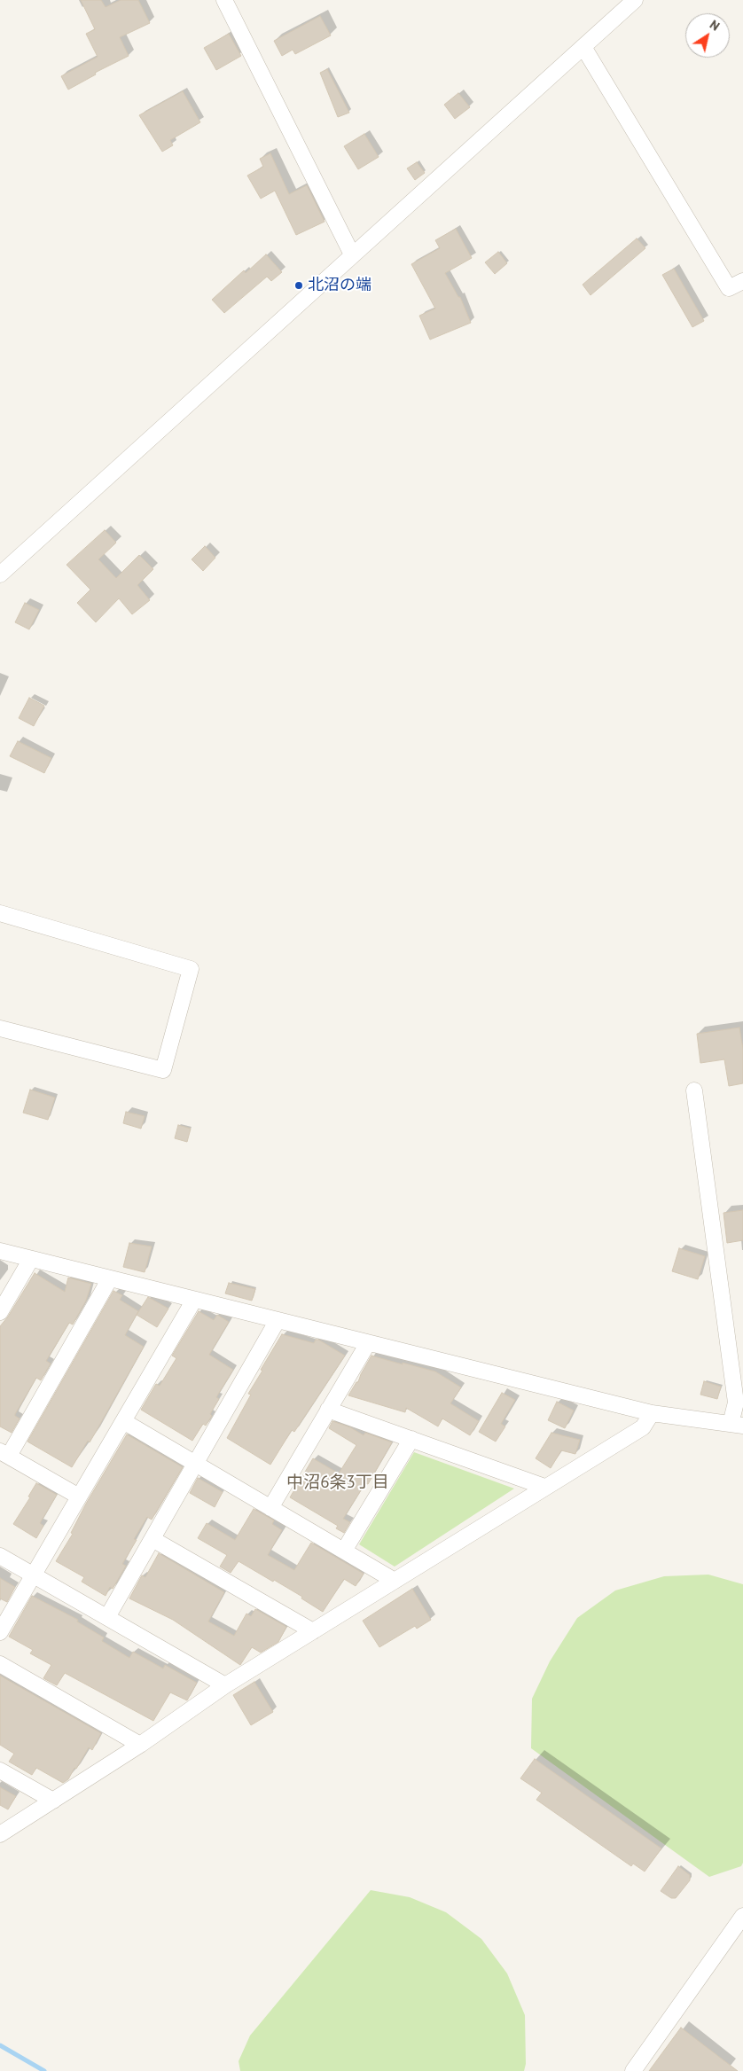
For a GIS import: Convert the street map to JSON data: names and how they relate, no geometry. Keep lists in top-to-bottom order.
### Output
{
  "districts": ["中沼6条3丁目"],
  "places": ["北沼の端"],
  "north": "top right"
}
